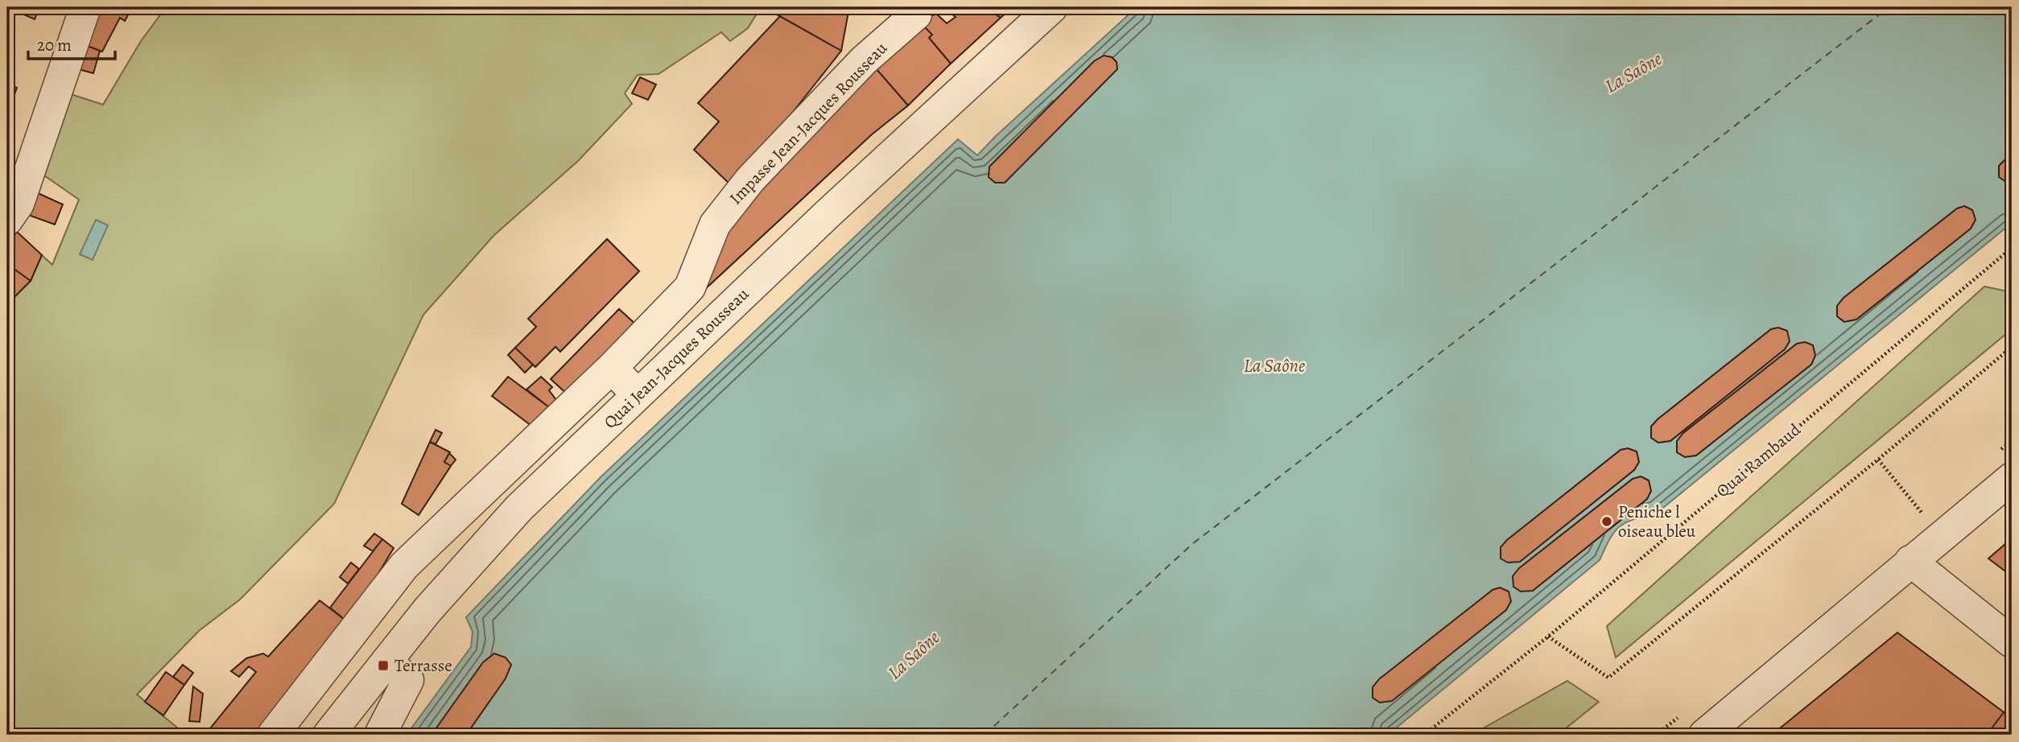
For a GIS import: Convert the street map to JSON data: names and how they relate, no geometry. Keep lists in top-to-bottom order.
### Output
{
  "streets": {
    "street": ["Impasse Jean-Jacques Rousseau", "Quai Jean-Jacques Rousseau"],
    "path": ["Quai Rambaud"]
  },
  "water": ["La Saône"],
  "places": {
    "other": ["Peniche l oiseau bleu"],
    "transit": ["Terrasse"]
  },
  "scale_bar": "20 m"
}
